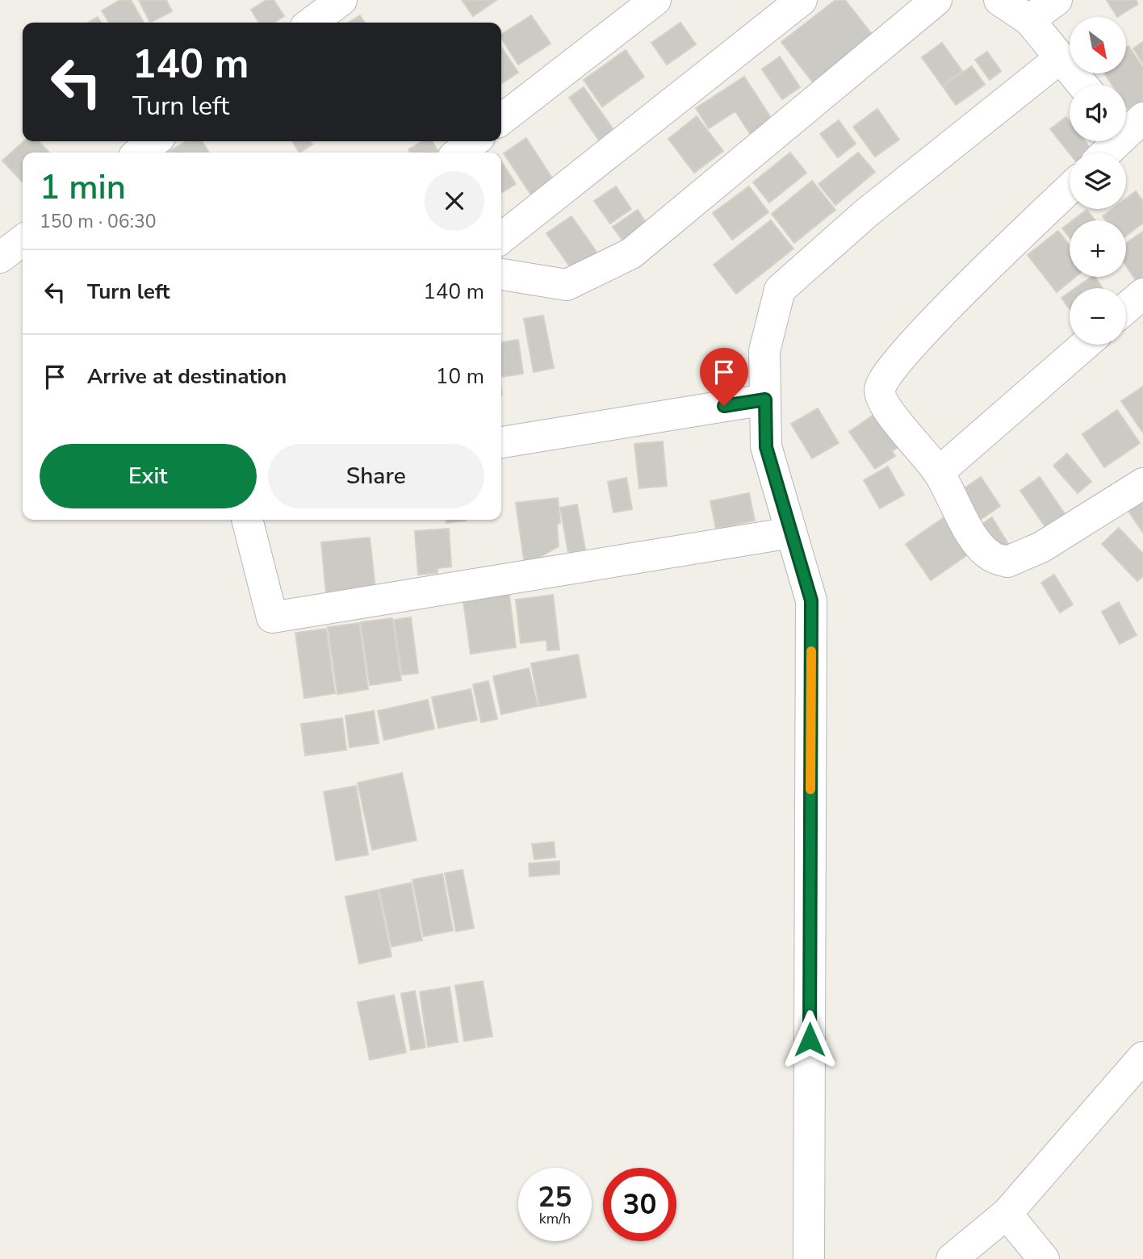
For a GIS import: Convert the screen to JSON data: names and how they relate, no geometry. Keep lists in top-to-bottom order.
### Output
{
  "north": "bottom right",
  "page": {
    "map_buttons": ["+", "−"],
    "turn": ["140 m", "Turn left"],
    "heading": ["1 min", "150 m · 06:30"],
    "list": [
      {
        "name": "Turn left",
        "value": "140 m"
      },
      {
        "name": "Arrive at destination",
        "value": "10 m"
      }
    ],
    "buttons": ["Exit", "Share"],
    "speed": "25 km/h",
    "limit": "30"
  }
}
